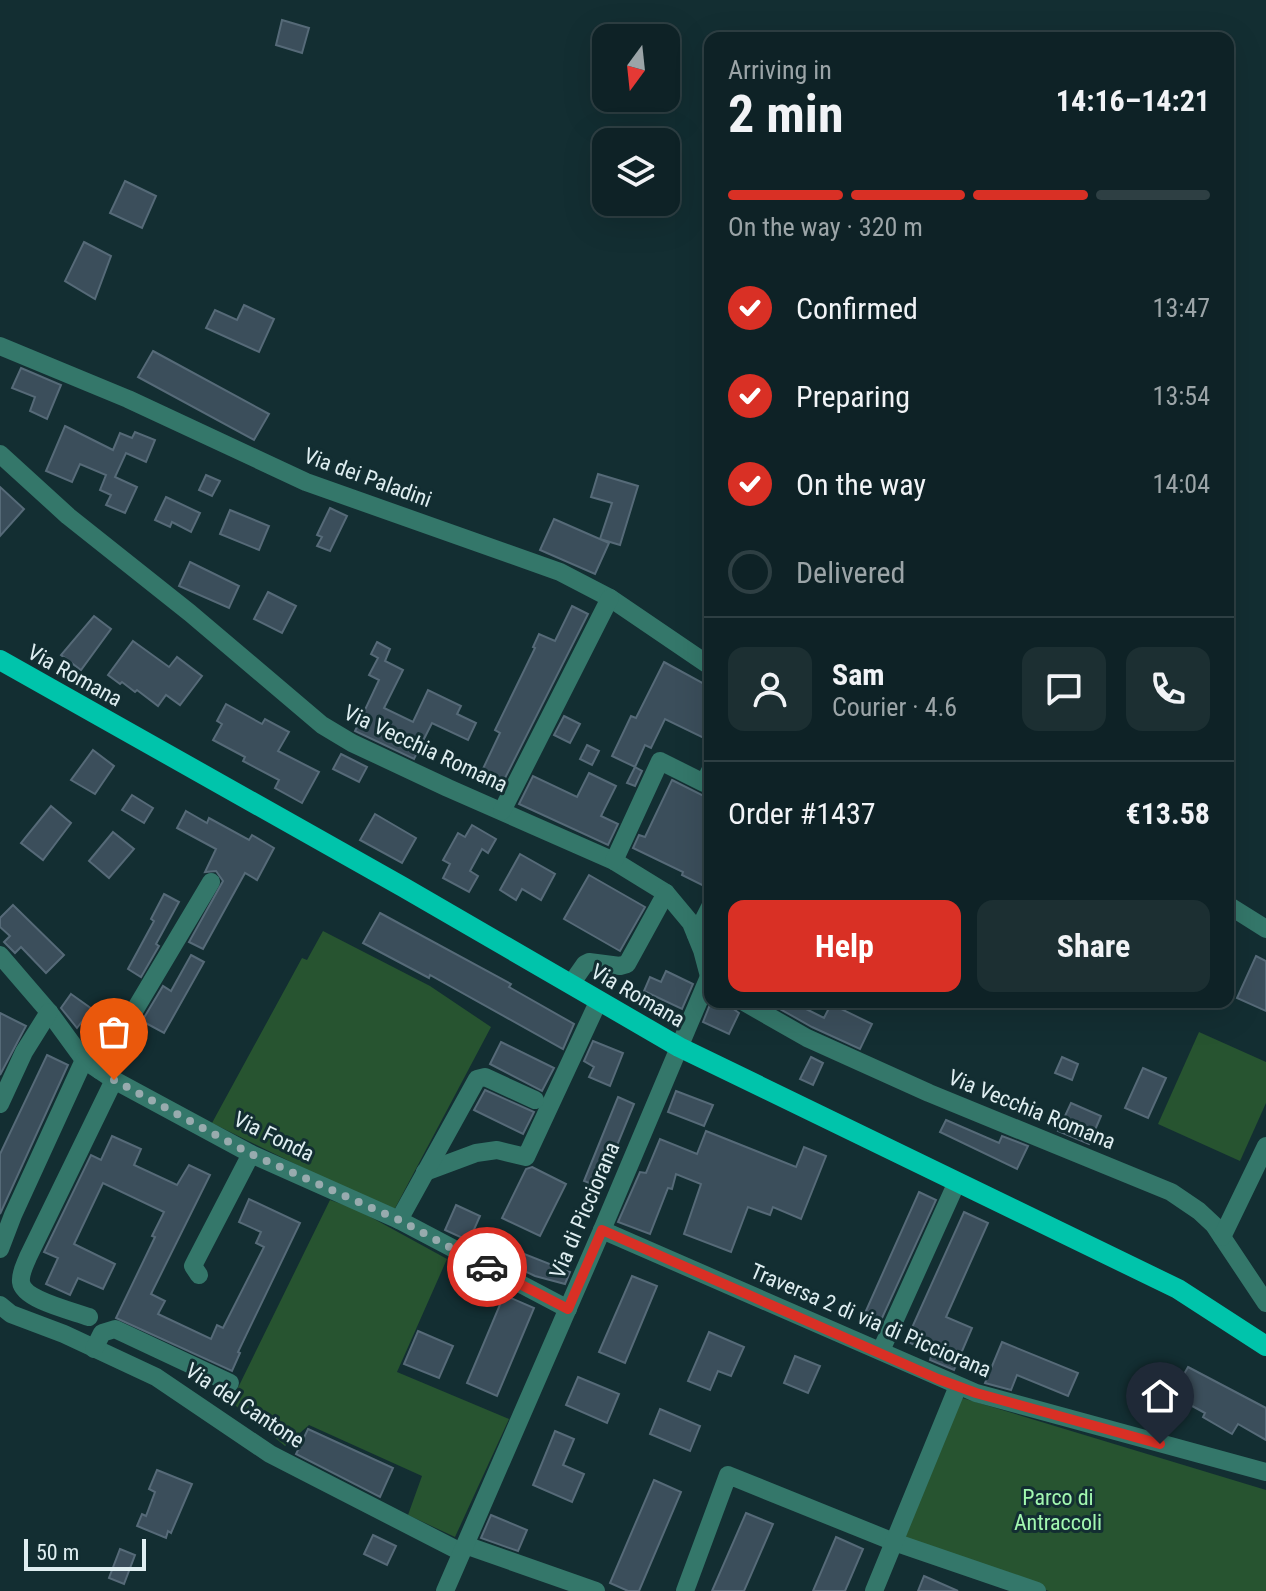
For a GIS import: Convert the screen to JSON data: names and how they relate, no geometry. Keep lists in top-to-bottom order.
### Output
{
  "streets": {
    "main road": ["Via Romana"],
    "street": [
      "Via dei Paladini",
      "Via Vecchia Romana",
      "Via Fonda",
      "Via di Picciorana",
      "Traversa 2 di via di Picciorana",
      "Via del Cantone"
    ]
  },
  "crossings": [
    ["Via Romana", "Via di Picciorana"],
    ["Via Fonda", "Via di Picciorana"],
    ["Via di Picciorana", "Traversa 2 di via di Picciorana"],
    ["Via di Picciorana", "Via del Cantone"]
  ],
  "parks": ["Parco di Antraccoli"],
  "scale_bar": "50 m",
  "north": "bottom",
  "page": {
    "heading": ["2 min", "Arriving in", "14:16–14:21"],
    "panel": [
      "Sam",
      "Courier · 4.6",
      "Order #1437",
      "€13.58"
    ],
    "bar": "On the way · 320 m",
    "list": [
      ["Confirmed", "13:47"],
      ["Preparing", "13:54"],
      ["On the way", "14:04"],
      "Delivered"
    ],
    "buttons": ["Help", "Share"],
    "scale": "50 m"
  }
}
